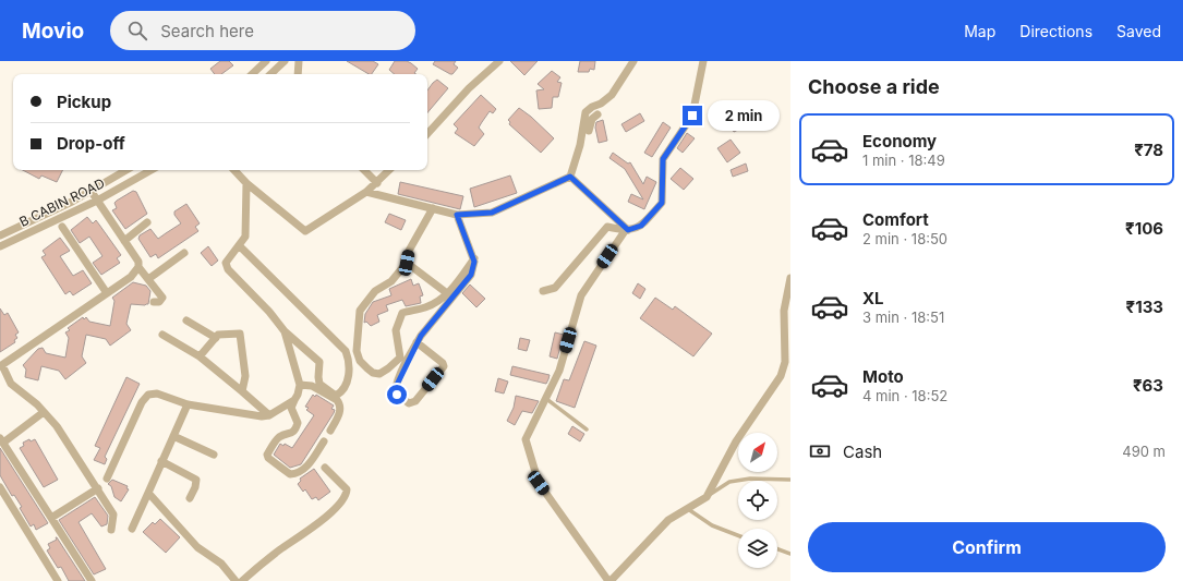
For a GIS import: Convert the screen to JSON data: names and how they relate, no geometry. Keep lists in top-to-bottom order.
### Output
{
  "streets": {
    "street": ["B CABIN ROAD"]
  },
  "north": "top right",
  "page": {
    "header": "Movio",
    "search": "Search here",
    "nav": ["Map", "Directions", "Saved"],
    "heading": "Choose a ride",
    "banner": ["Pickup", "Drop-off"],
    "bubble": "2 min",
    "list": [
      {
        "name": "Economy",
        "note": "1 min · 18:49",
        "value": "₹78"
      },
      {
        "name": "Comfort",
        "note": "2 min · 18:50",
        "value": "₹106"
      },
      {
        "name": "XL",
        "note": "3 min · 18:51",
        "value": "₹133"
      },
      {
        "name": "Moto",
        "note": "4 min · 18:52",
        "value": "₹63"
      }
    ],
    "pay": ["Cash", "490 m"],
    "buttons": "Confirm"
  }
}
